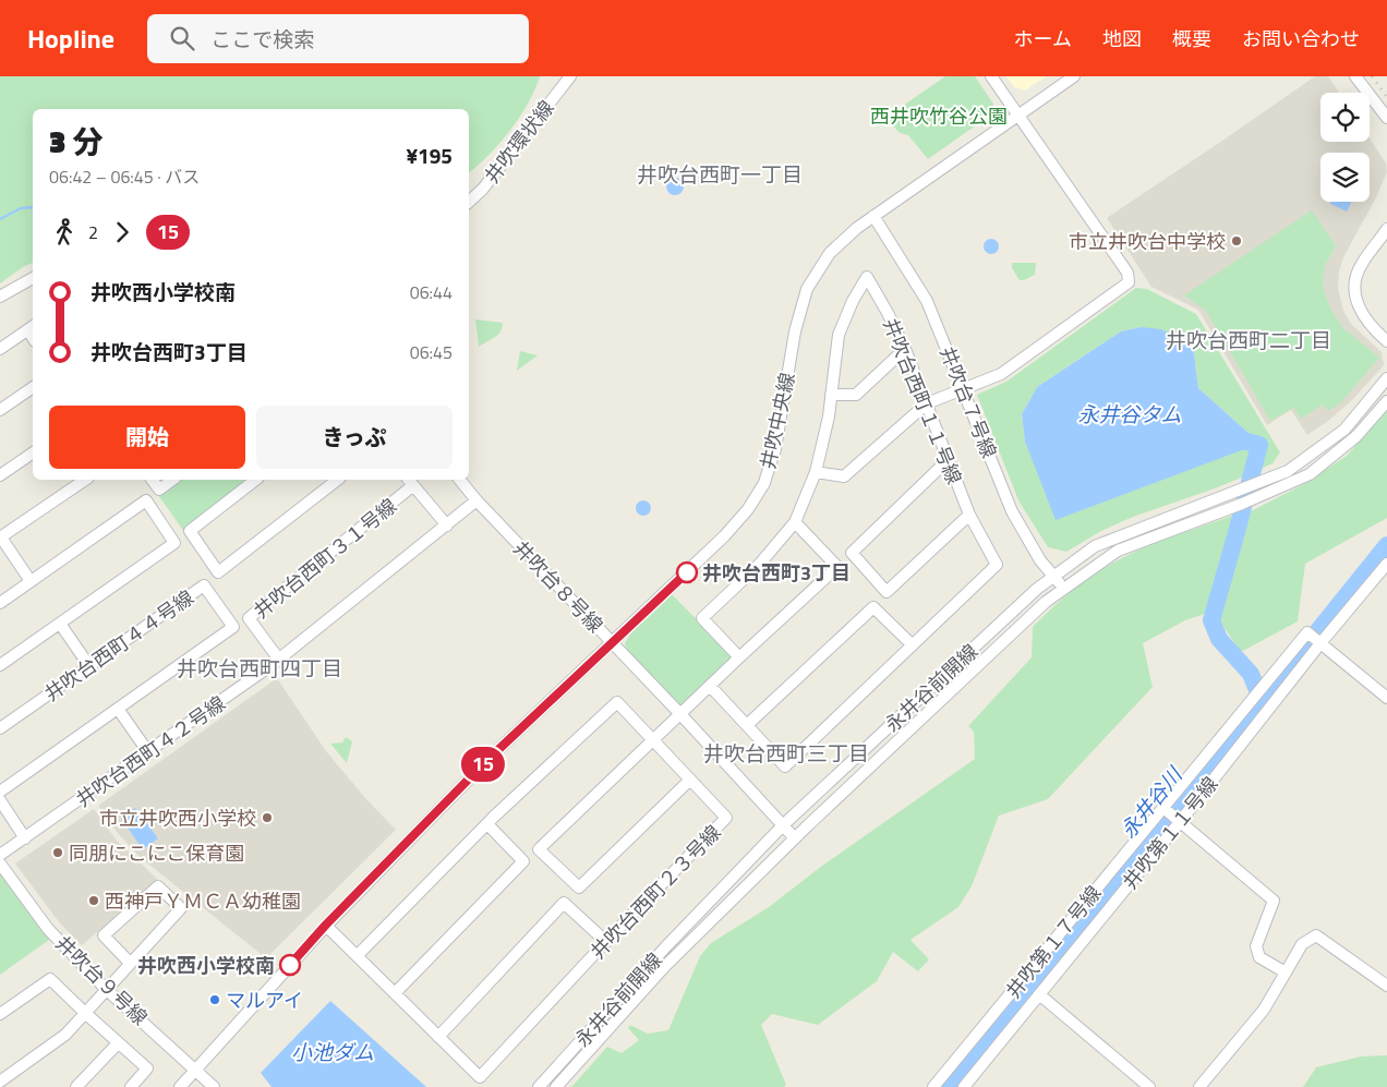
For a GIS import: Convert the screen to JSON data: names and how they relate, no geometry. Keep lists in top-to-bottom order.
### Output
{
  "streets": {
    "street": [
      "井吹環状線",
      "井吹台西町１１号線",
      "井吹台７号線",
      "井吹中央線",
      "井吹台西町３１号線",
      "井吹台８号線",
      "井吹台西町４４号線",
      "永井谷前開線",
      "井吹台西町４２号線",
      "井吹第１１号線",
      "井吹台西町２３号線",
      "井吹第１７号線",
      "井吹台９号線"
    ]
  },
  "crossings": [
    ["井吹台７号線", "井吹中央線"],
    ["井吹台７号線", "永井谷前開線"],
    ["井吹中央線", "井吹台８号線"],
    ["井吹中央線", "井吹台西町２３号線"],
    ["井吹中央線", "井吹台９号線"],
    ["井吹台西町３１号線", "井吹台西町４２号線"],
    ["井吹台８号線", "永井谷前開線"],
    ["井吹台８号線", "井吹台西町４２号線"],
    ["井吹第１１号線", "井吹第１７号線"]
  ],
  "districts": [
    "井吹台西町一丁目",
    "井吹台西町二丁目",
    "井吹台西町四丁目",
    "井吹台西町三丁目"
  ],
  "water": ["永井谷タム", "永井谷川", "小池ダム"],
  "parks": ["西井吹竹谷公園"],
  "places": [
    "市立井吹台中学校",
    "井吹台西町3丁目",
    "市立井吹西小学校",
    "同朋にこにこ保育園",
    "西神戸ＹＭＣＡ幼稚園",
    "井吹西小学校南",
    "マルアイ"
  ],
  "lines": ["bus line 15"],
  "page": {
    "header": "Hopline",
    "search": "ここで検索",
    "nav": [
      "ホーム",
      "地図",
      "概要",
      "お問い合わせ"
    ],
    "on_map": "15",
    "heading": ["3 分", "06:42 – 06:45 · バス", "¥195"],
    "legs": ["2", "15"],
    "list": [
      {
        "name": "井吹西小学校南",
        "value": "06:44"
      },
      {
        "name": "井吹台西町3丁目",
        "value": "06:45"
      }
    ],
    "buttons": ["開始", "きっぷ"]
  }
}
